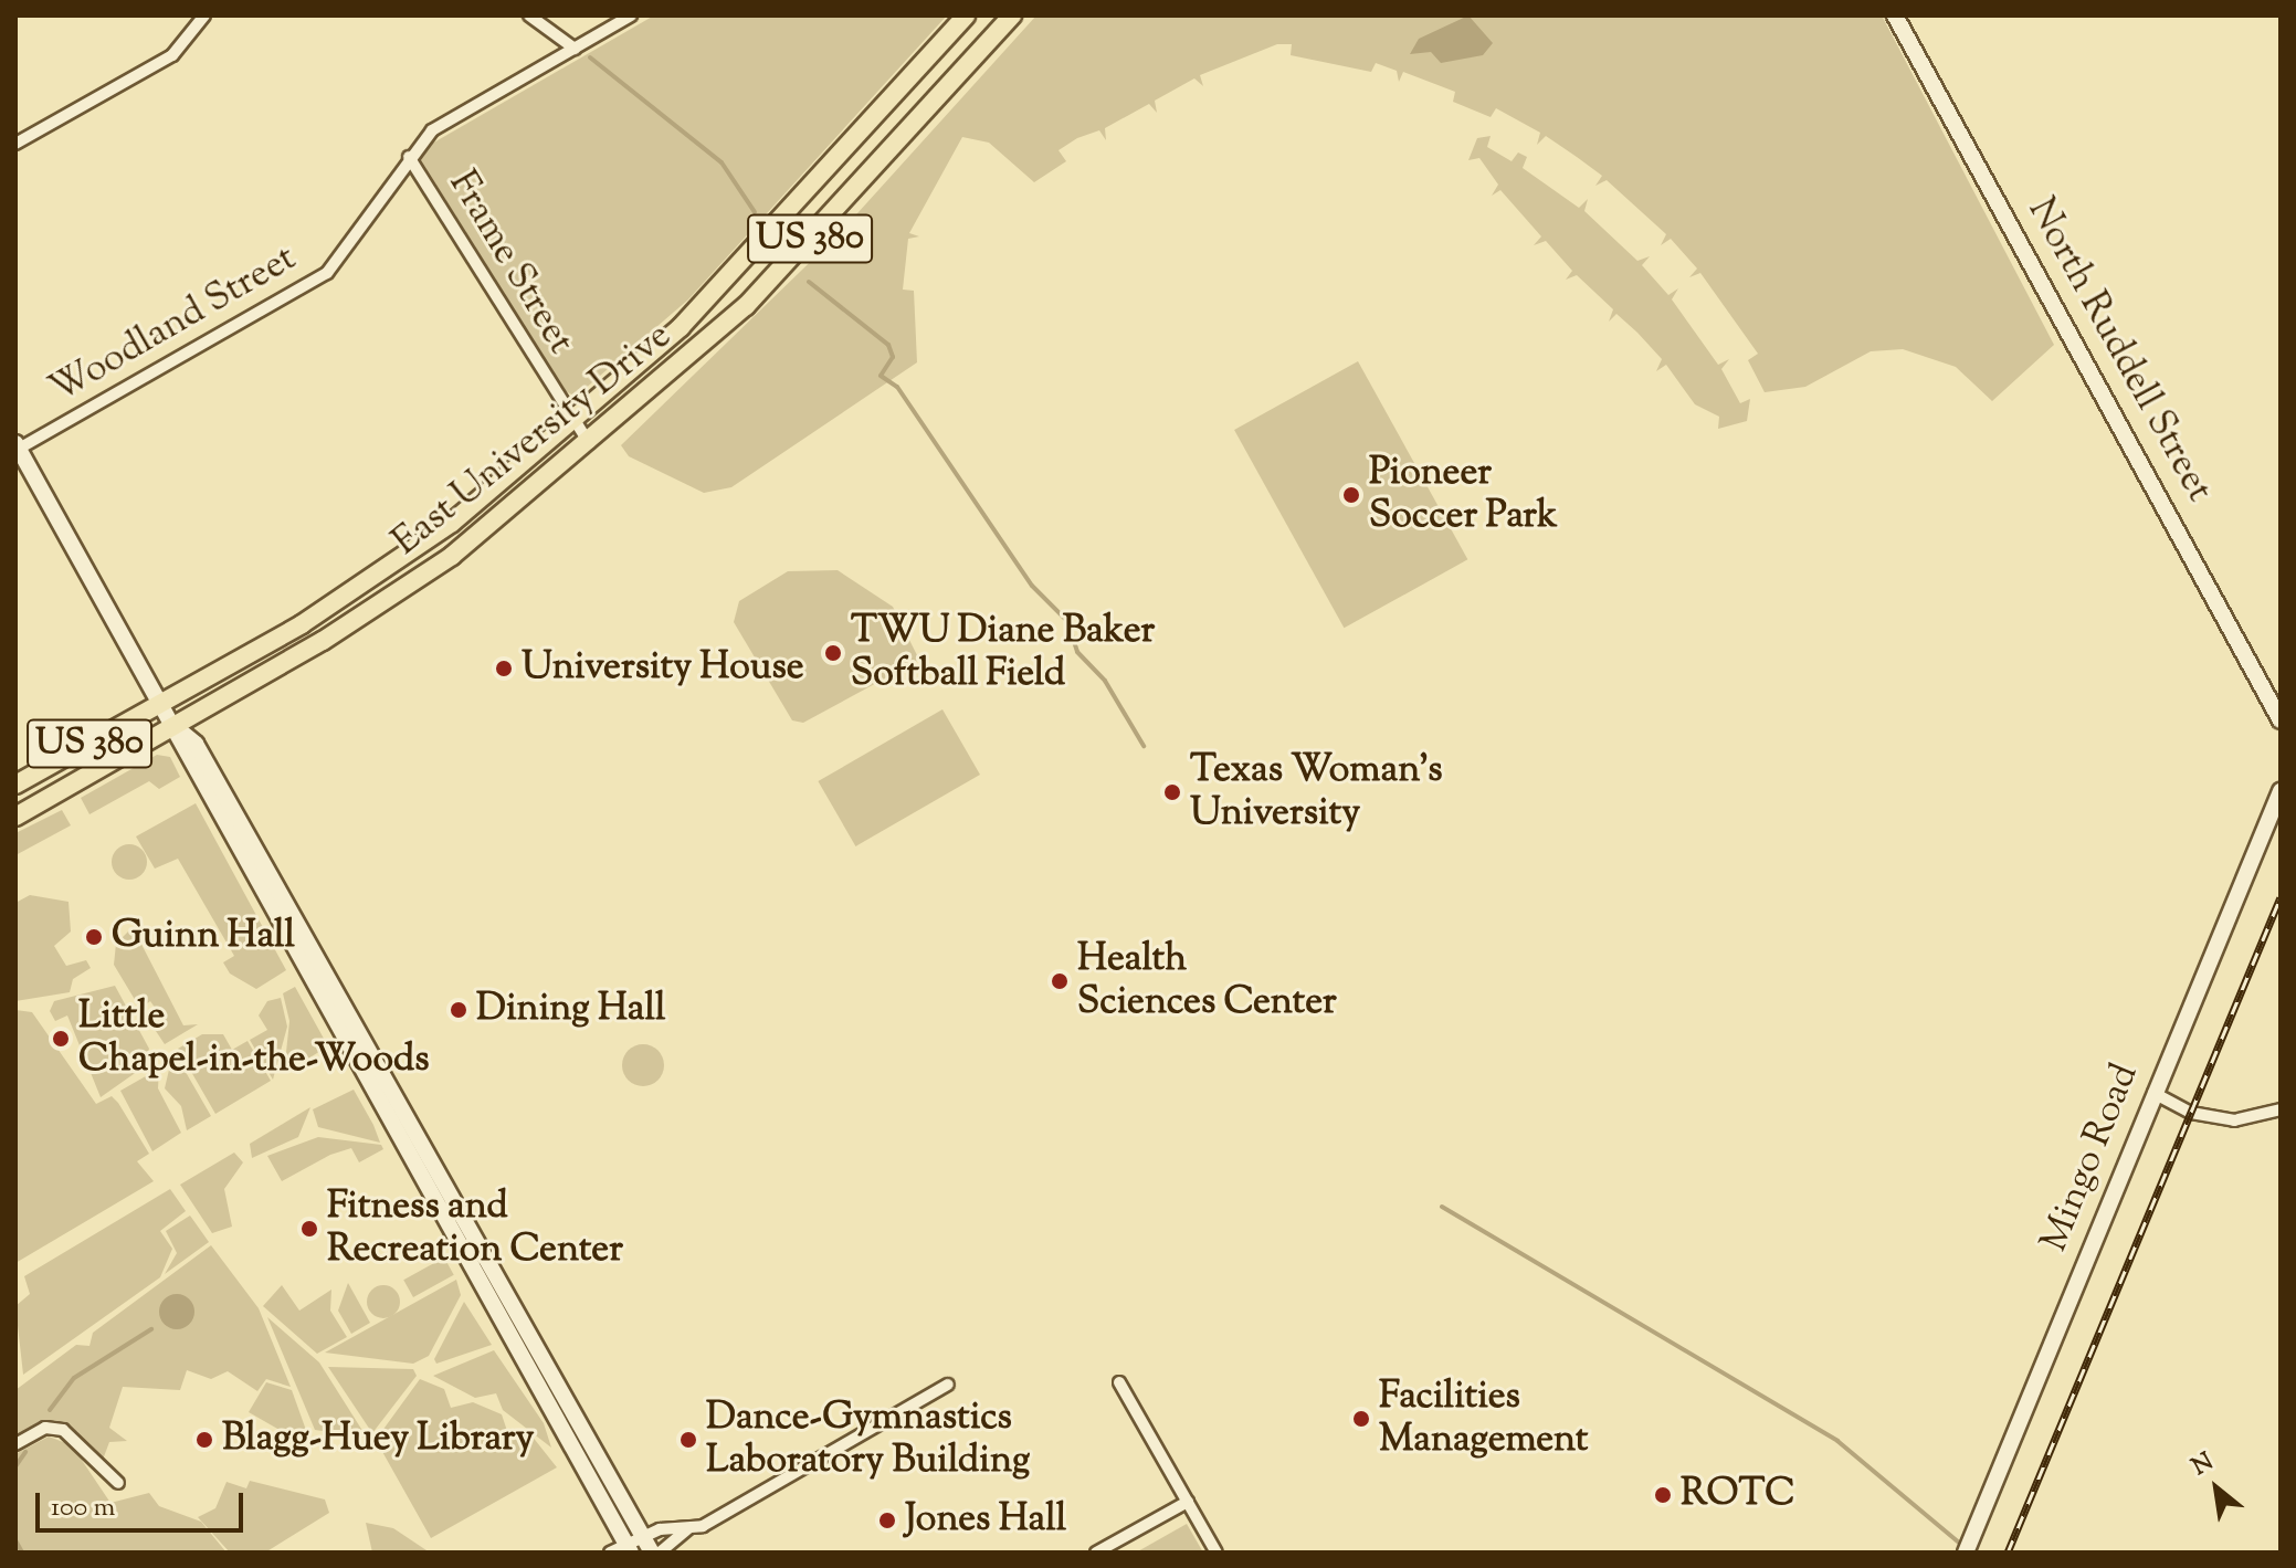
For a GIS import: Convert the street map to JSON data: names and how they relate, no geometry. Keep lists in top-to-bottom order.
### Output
{
  "streets": {
    "main road": [
      "US 380",
      "North Ruddell Street",
      "East University Drive",
      "Mingo Road"
    ],
    "street": ["Frame Street", "Woodland Street"]
  },
  "crossings": [
    ["Frame Street", "Woodland Street"],
    ["Frame Street", "East University Drive"]
  ],
  "places": [
    "Pioneer Soccer Park",
    "TWU Diane Baker Softball Field",
    "University House",
    "Texas Woman's University",
    "Guinn Hall",
    "Health Sciences Center",
    "Dining Hall",
    "Little Chapel-in-the-Woods",
    "Fitness and Recreation Center",
    "Facilities Management",
    "Blagg-Huey Library",
    "Dance-Gymnastics Laboratory Building",
    "ROTC",
    "Jones Hall"
  ],
  "scale_bar": "100 m",
  "north": "top left"
}
